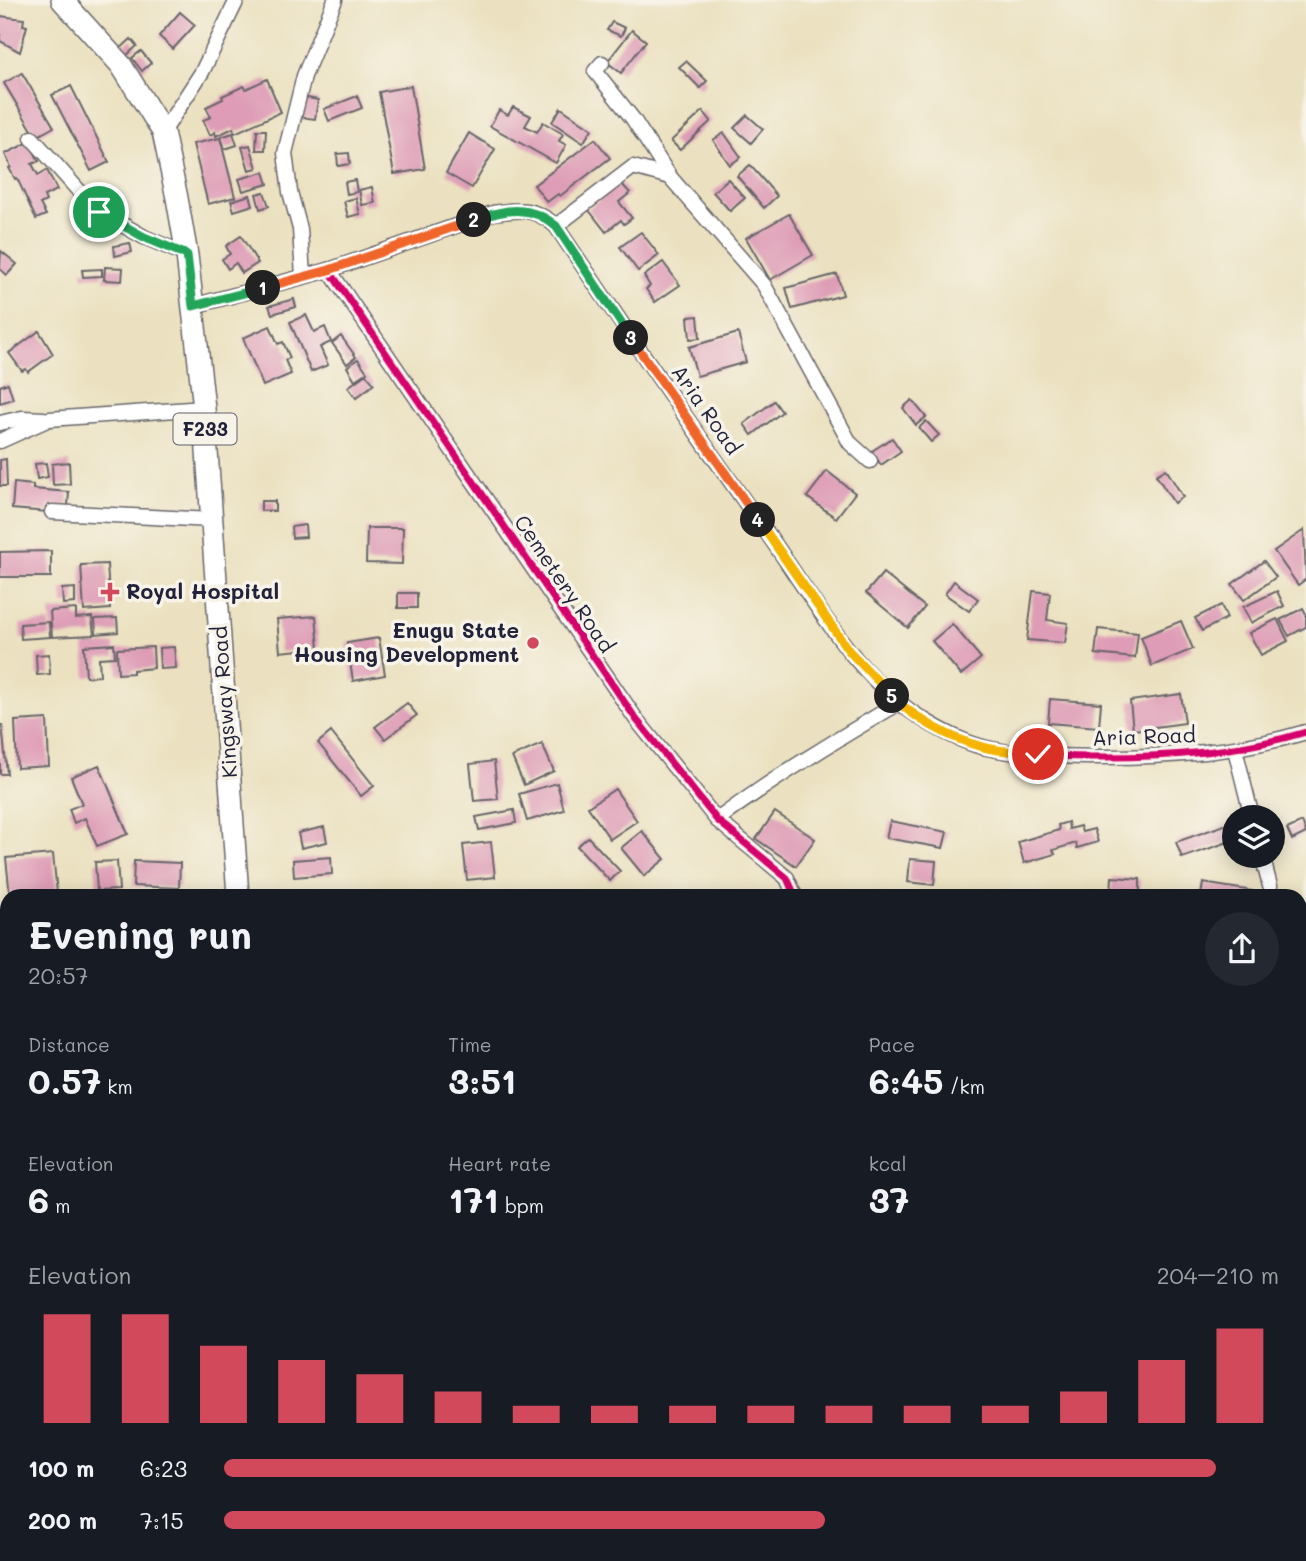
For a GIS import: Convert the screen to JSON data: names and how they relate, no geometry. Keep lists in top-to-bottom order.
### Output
{
  "streets": {
    "main road": ["F233", "Kingsway Road"],
    "street": ["Aria Road", "Cemetery Road"]
  },
  "places": {
    "health": ["Royal Hospital"],
    "other": ["Enugu State Housing Development"]
  },
  "page": {
    "pins": [
      "2",
      "1",
      "3",
      "4",
      "5"
    ],
    "heading": ["Evening run", "20:57"],
    "stats": [
      ["Distance", "0.57 km"],
      ["Time", "3:51"],
      ["Pace", "6:45 /km"],
      ["Elevation", "6 m"],
      ["Heart rate", "171 bpm"],
      ["kcal", "37"]
    ],
    "chart": ["Elevation", "204–210 m"],
    "list": [
      {
        "name": "100 m",
        "note": "6:23"
      },
      {
        "name": "200 m",
        "note": "7:15"
      }
    ]
  }
}
